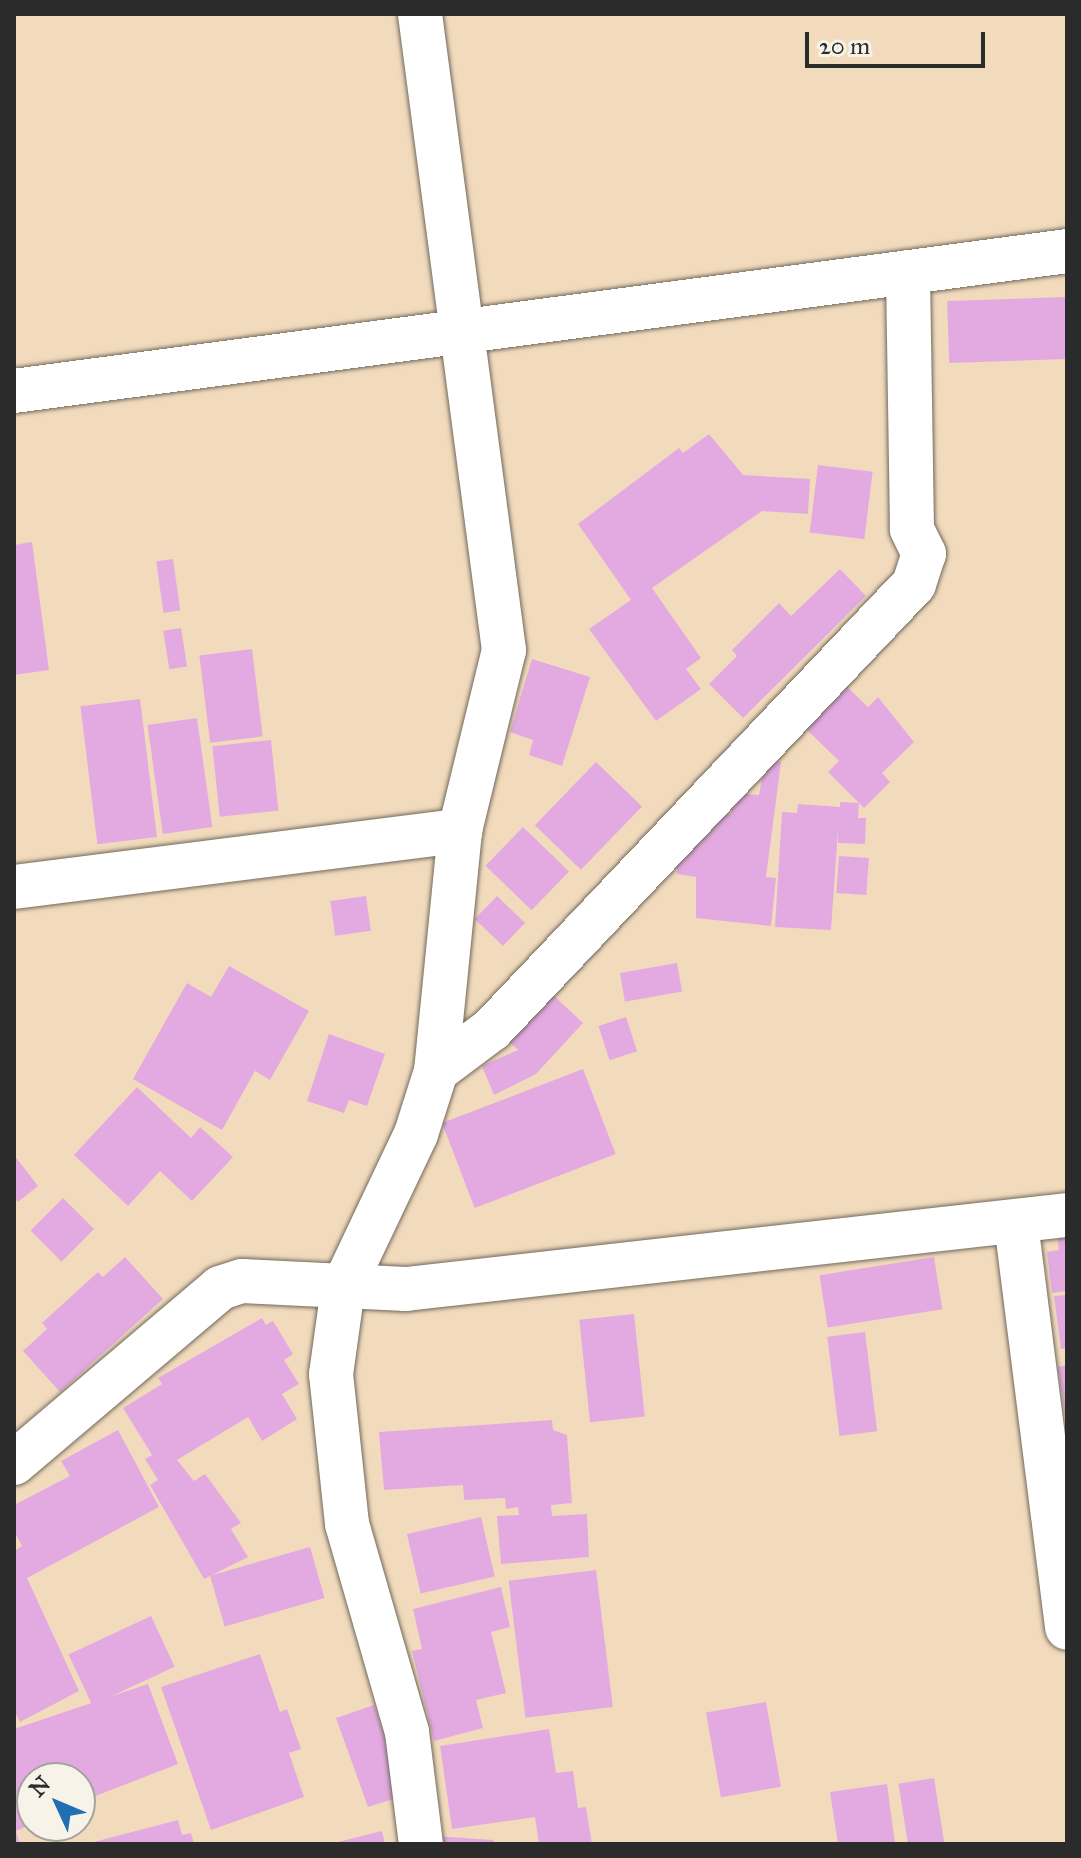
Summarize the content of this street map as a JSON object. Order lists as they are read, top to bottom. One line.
{"scale_bar":"20 m","north":"top left"}
